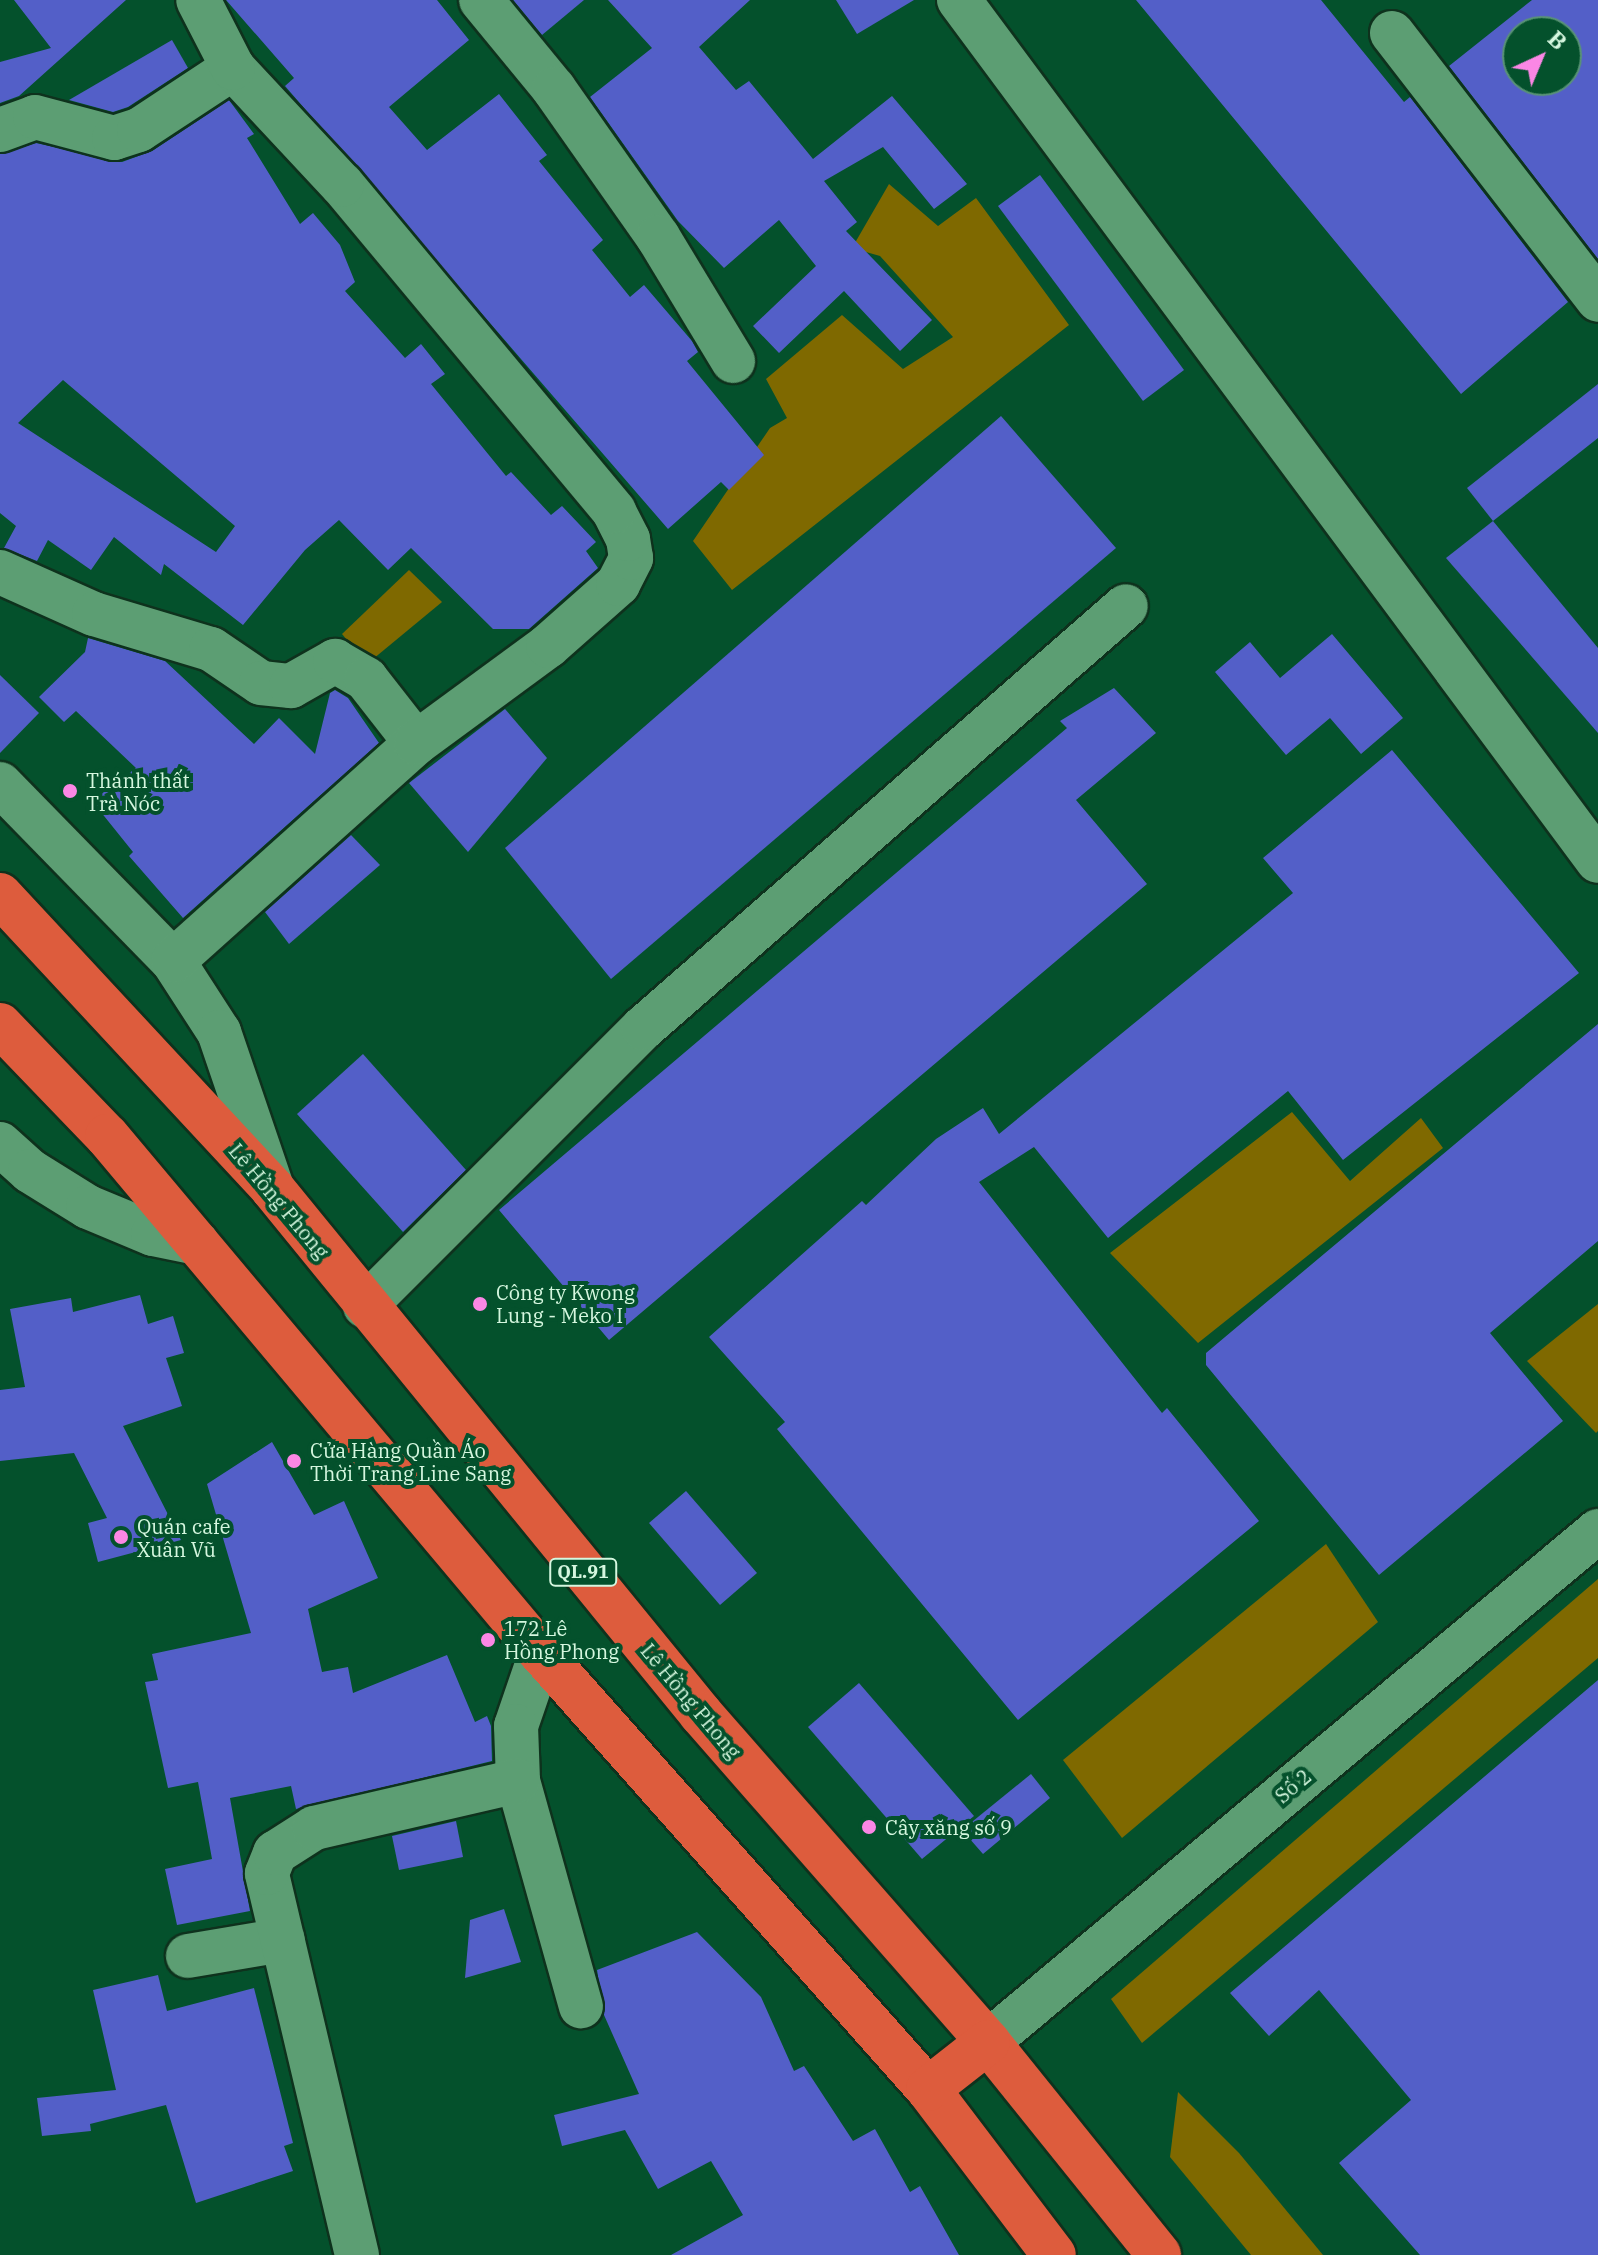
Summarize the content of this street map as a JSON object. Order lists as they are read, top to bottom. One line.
{"streets":{"highway":["Lê Hồng Phong","QL.91"],"street":["Số 2"]},"crossings":[["Lê Hồng Phong","Số 2"]],"places":["Thánh thất Trà Nóc","Công ty Kwong Lung - Meko I","Cửa Hàng Quần Áo Thời Trang Line Sang","Quán cafe Xuân Vũ","172 Lê Hồng Phong","Cây xăng số 9"],"north":"top right"}
